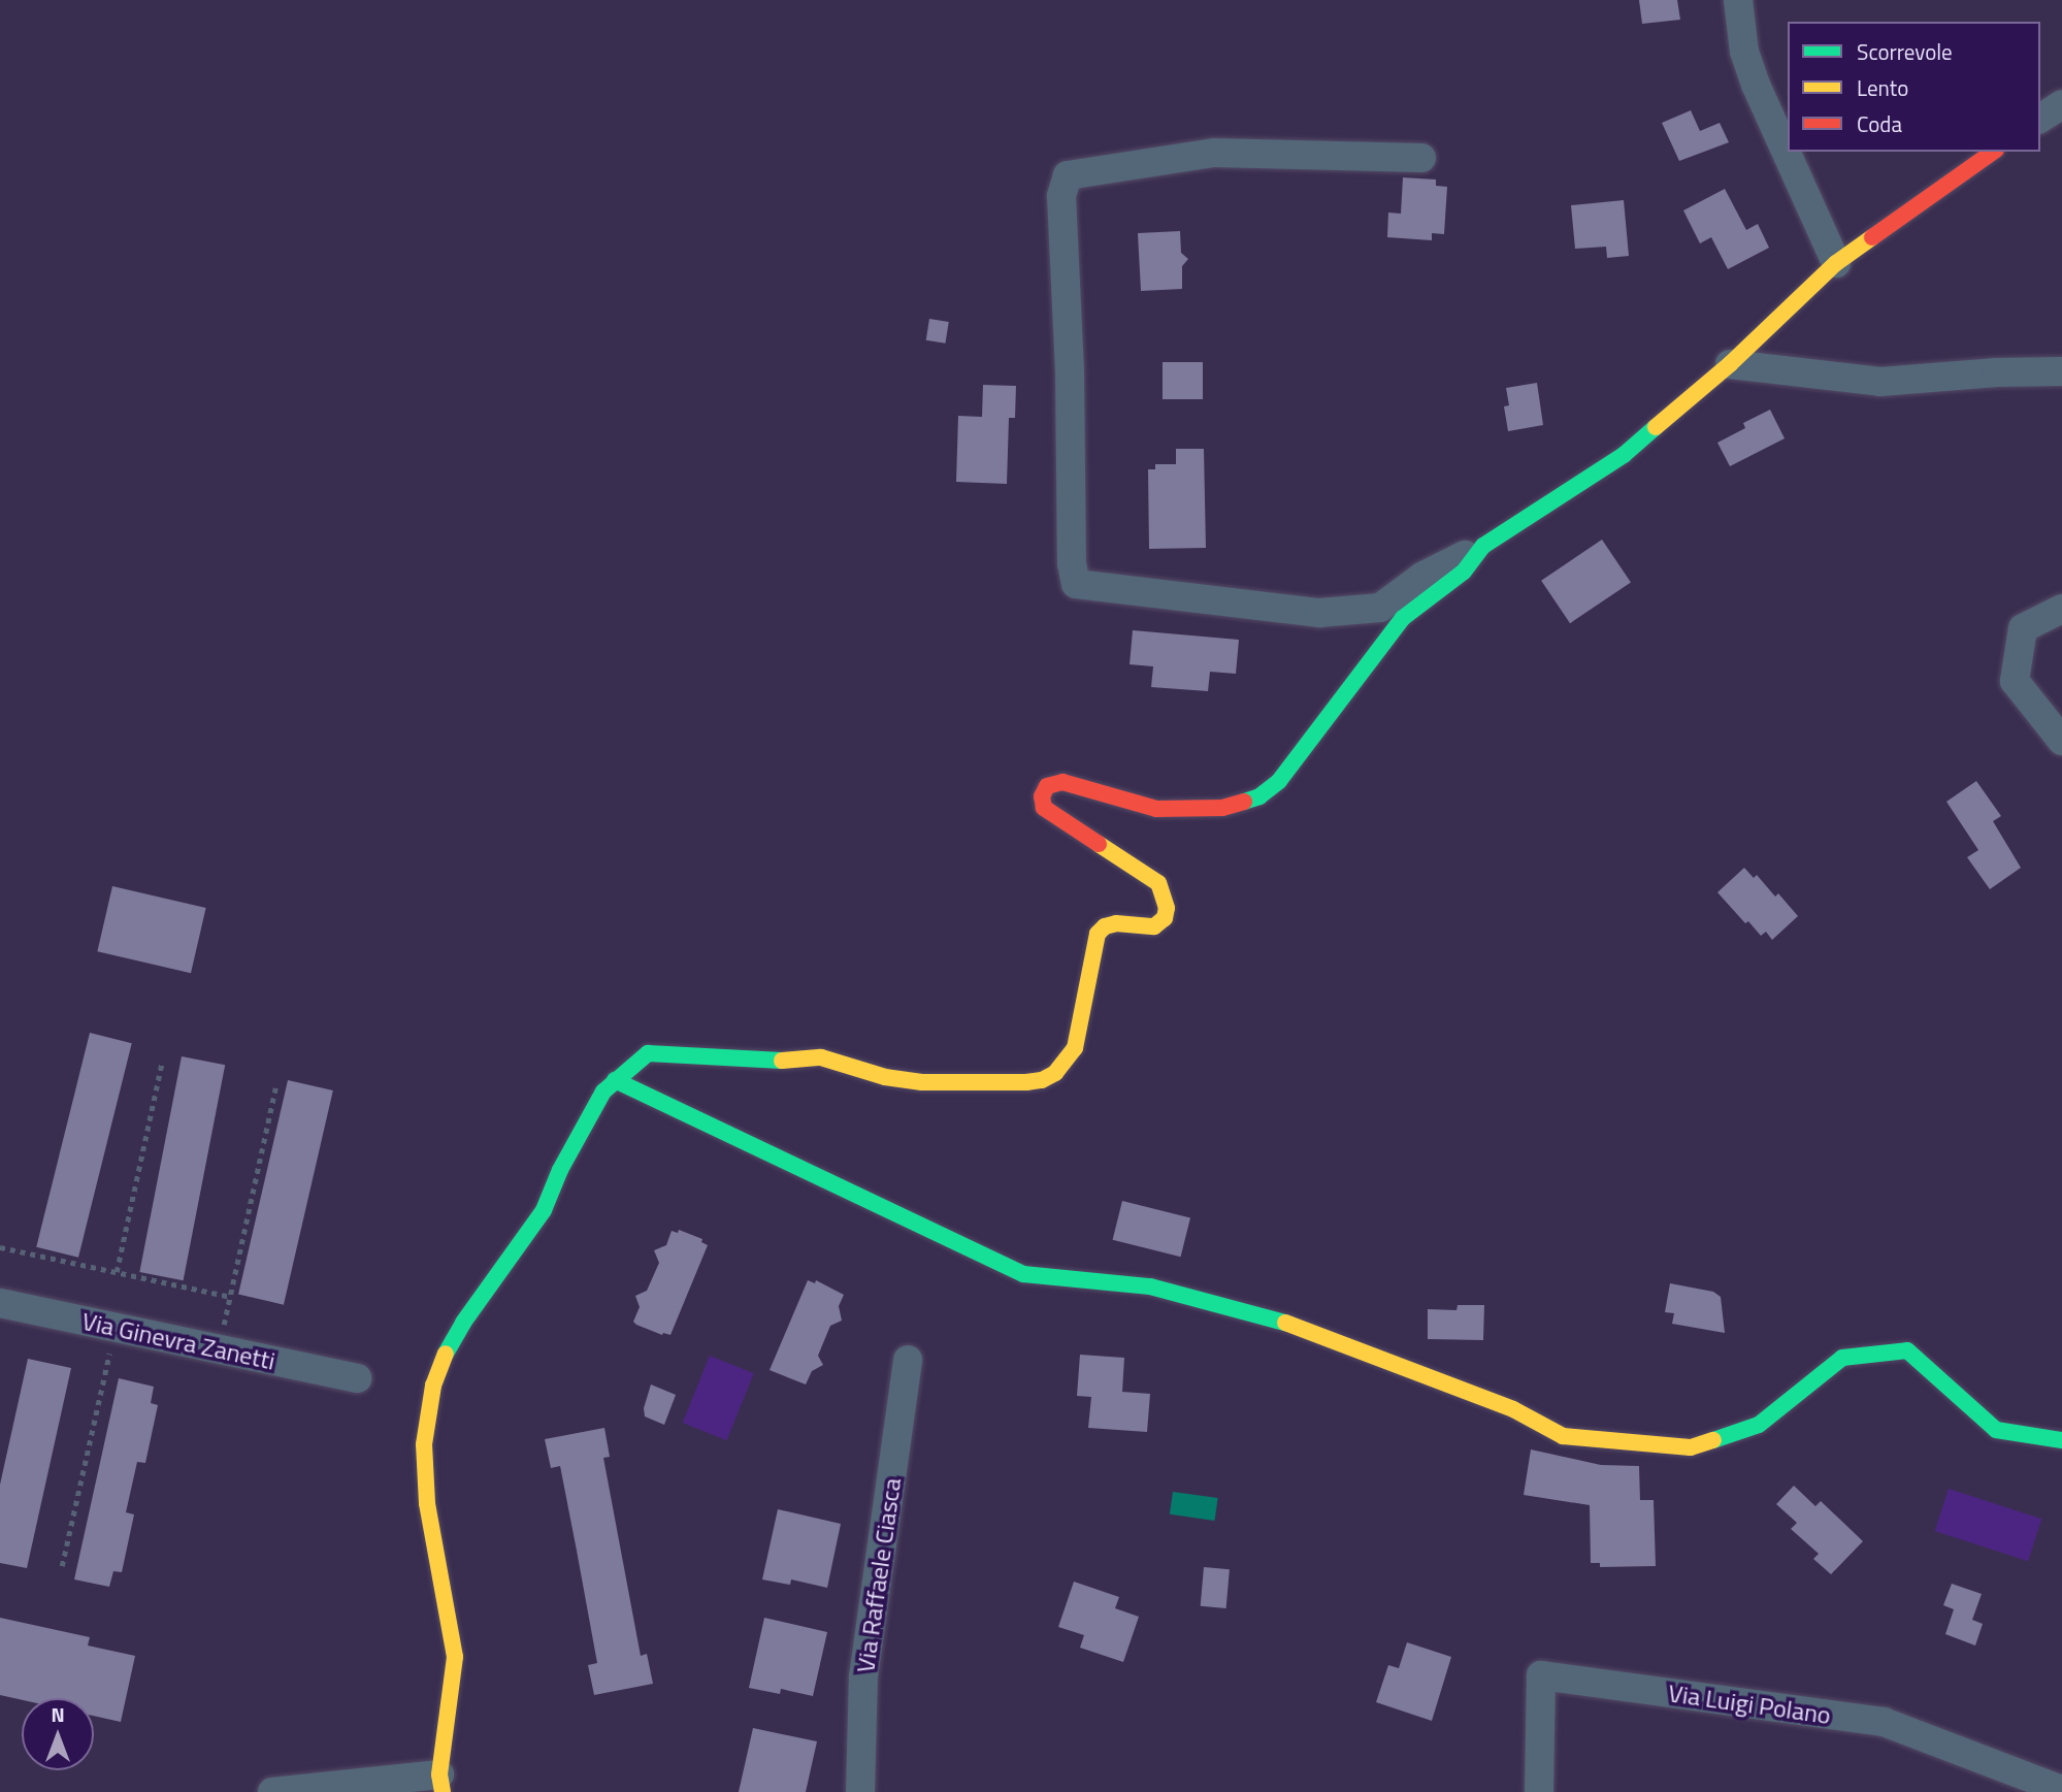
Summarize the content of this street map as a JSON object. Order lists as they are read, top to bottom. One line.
{"streets":{"street":["Via Ginevra Zanetti","Via Raffaele Ciasca","Via Luigi Polano"]},"legend":["Scorrevole","Lento","Coda"],"north":"top"}
